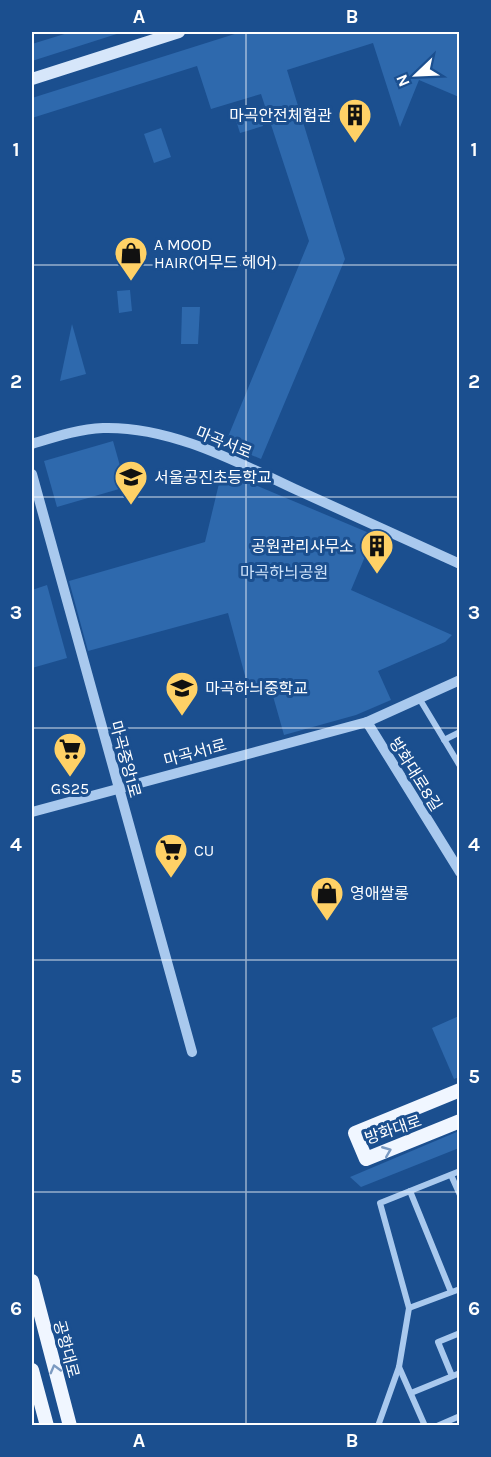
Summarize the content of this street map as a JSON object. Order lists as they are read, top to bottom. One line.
{"streets":{"main road":["방화대로","공항대로"],"street":["마곡서로","마곡서1로","마곡중앙1로","방화대로8길"]},"crossings":[["마곡서1로","마곡중앙1로"],["마곡서1로","방화대로8길"]],"parks":["마곡하늬공원"],"places":{"building":["마곡안전체험관","공원관리사무소"],"shop":["A MOOD HAIR(어무드 헤어)","영애쌀롱"],"school or university":["서울공진초등학교","마곡하늬중학교"],"supermarket":["GS25","CU"]},"north":"bottom left","grid":{"columns":["A","B"],"rows":["1","2","3","4","5","6"]}}
